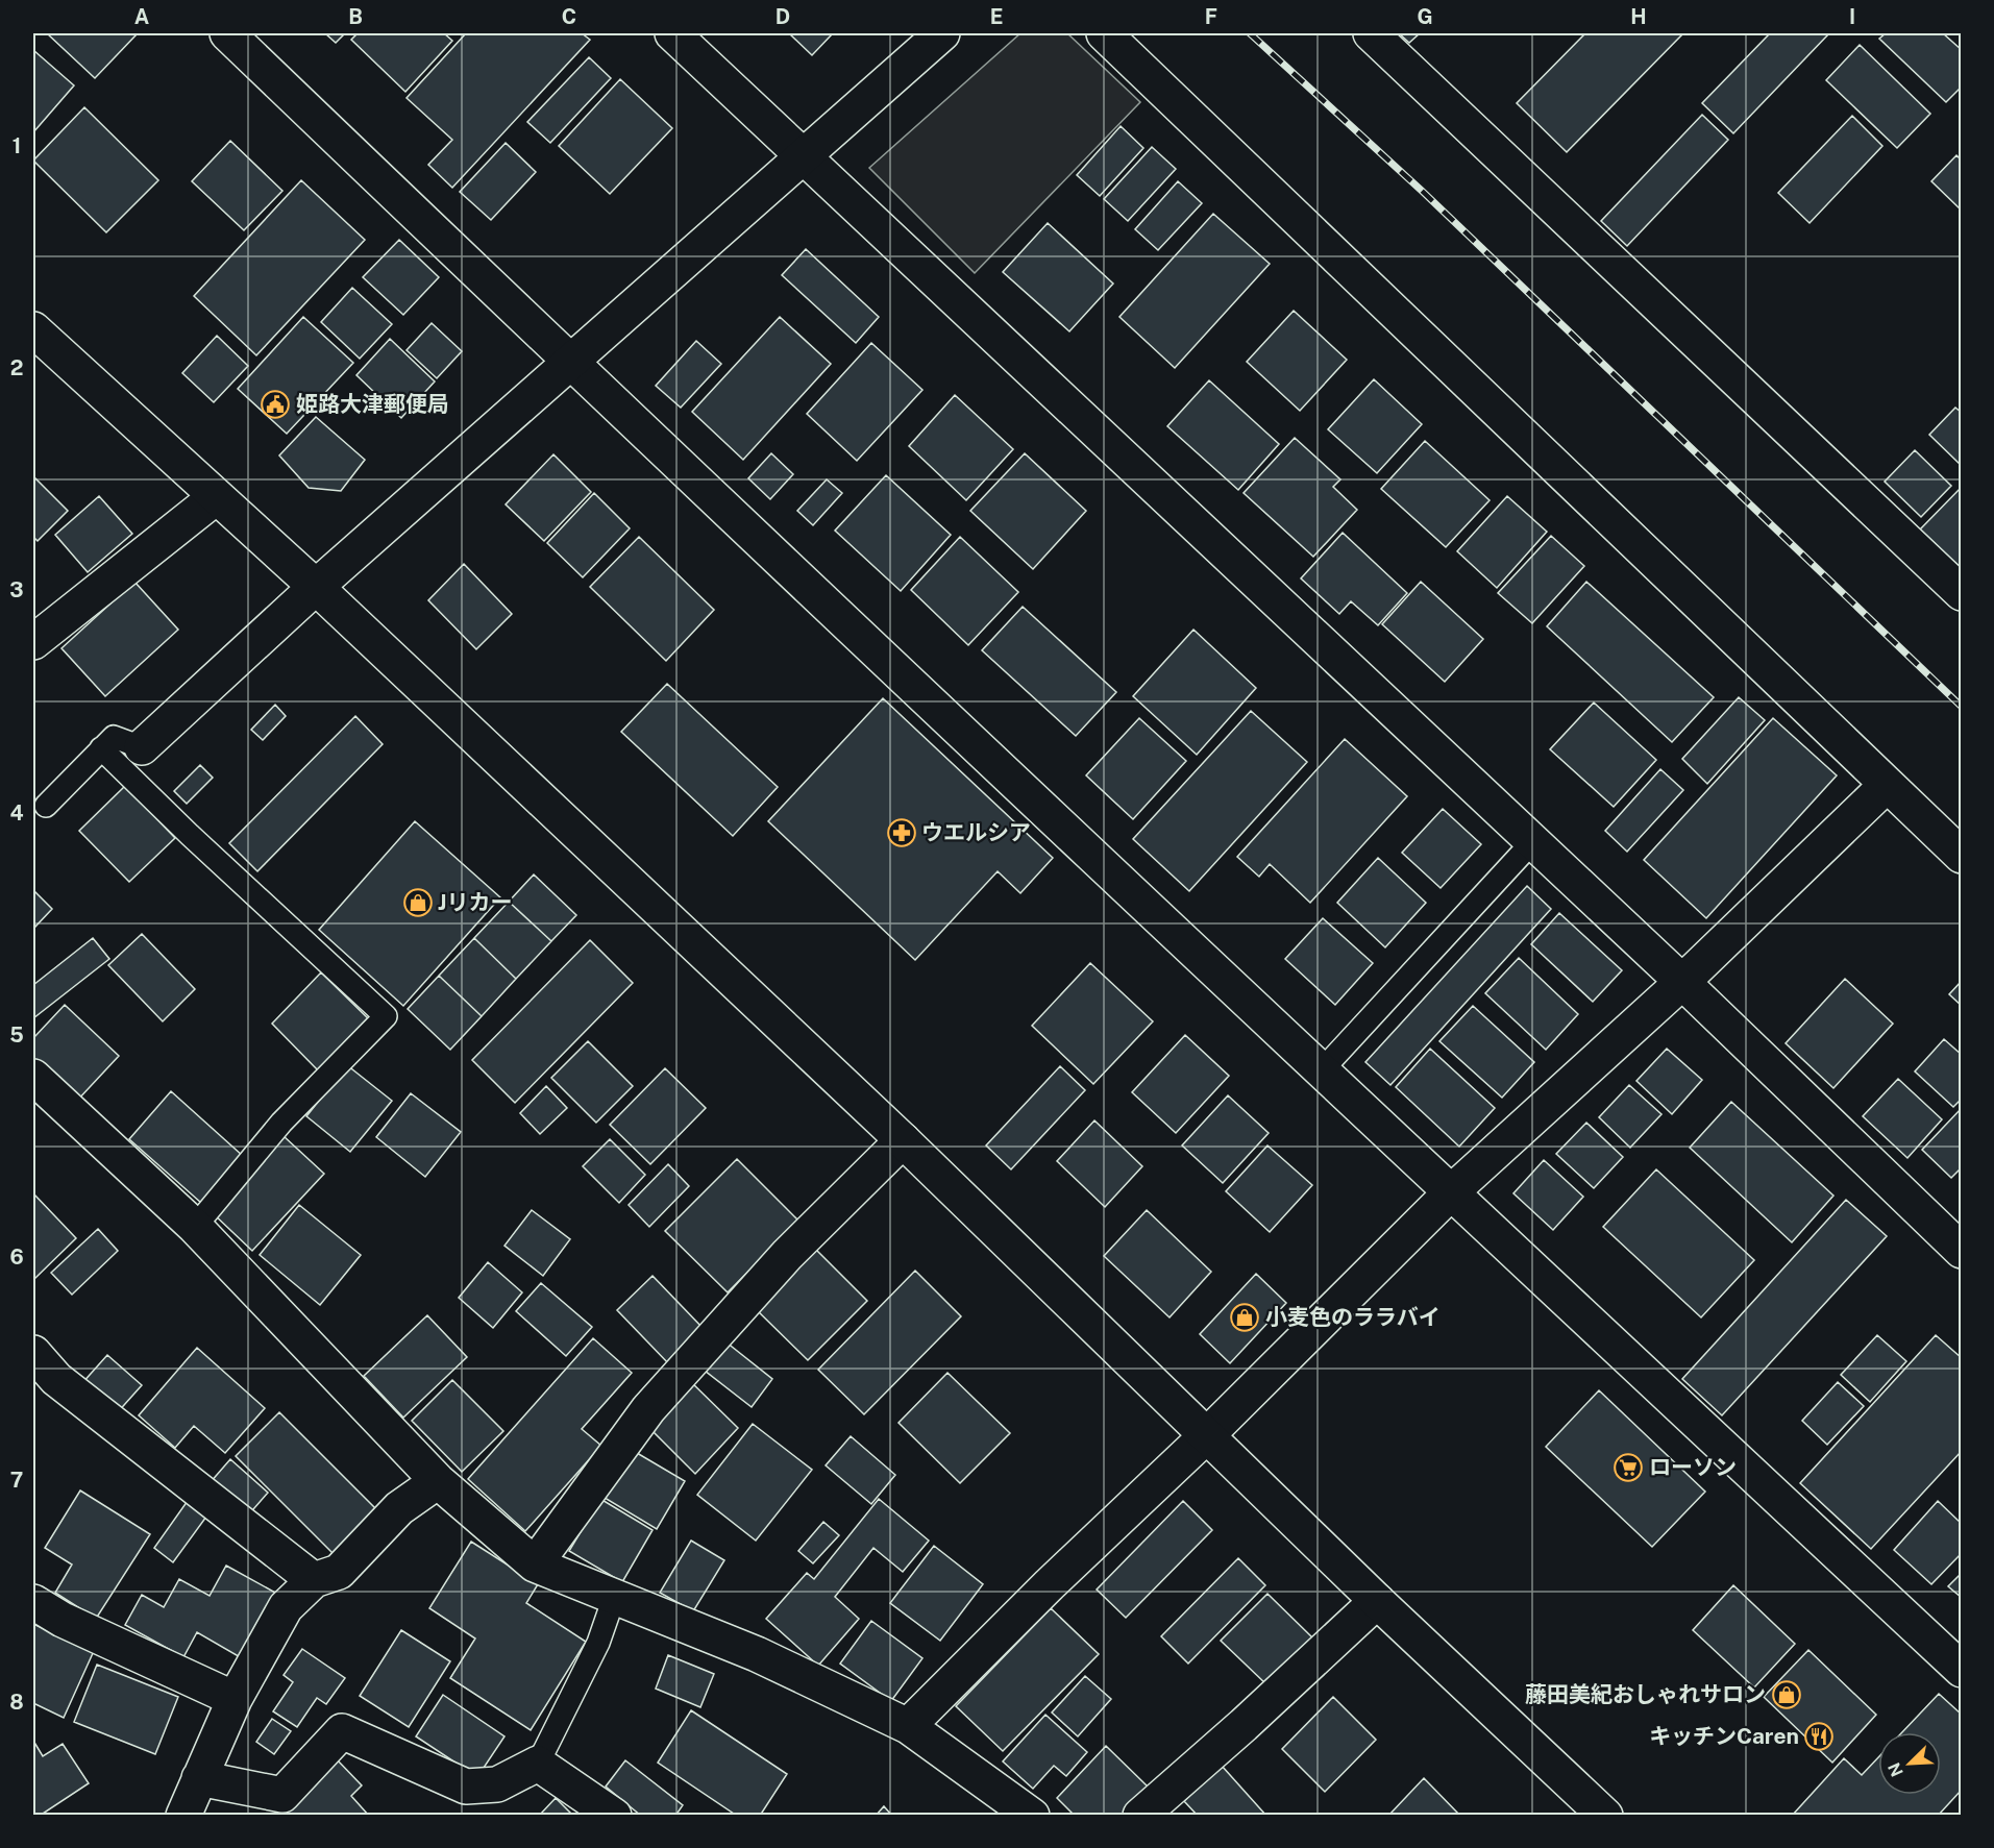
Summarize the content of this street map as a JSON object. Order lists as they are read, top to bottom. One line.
{"places":{"public building":["姫路大津郵便局"],"pharmacy":["ウエルシア"],"shop":["Jリカー","小麦色のララバイ","藤田美紀おしゃれサロン"],"supermarket":["ローソン"],"restaurant":["キッチンCaren"]},"north":"bottom left","grid":{"columns":["A","B","C","D","E","F","G","H","I"],"rows":["1","2","3","4","5","6","7","8"]}}
